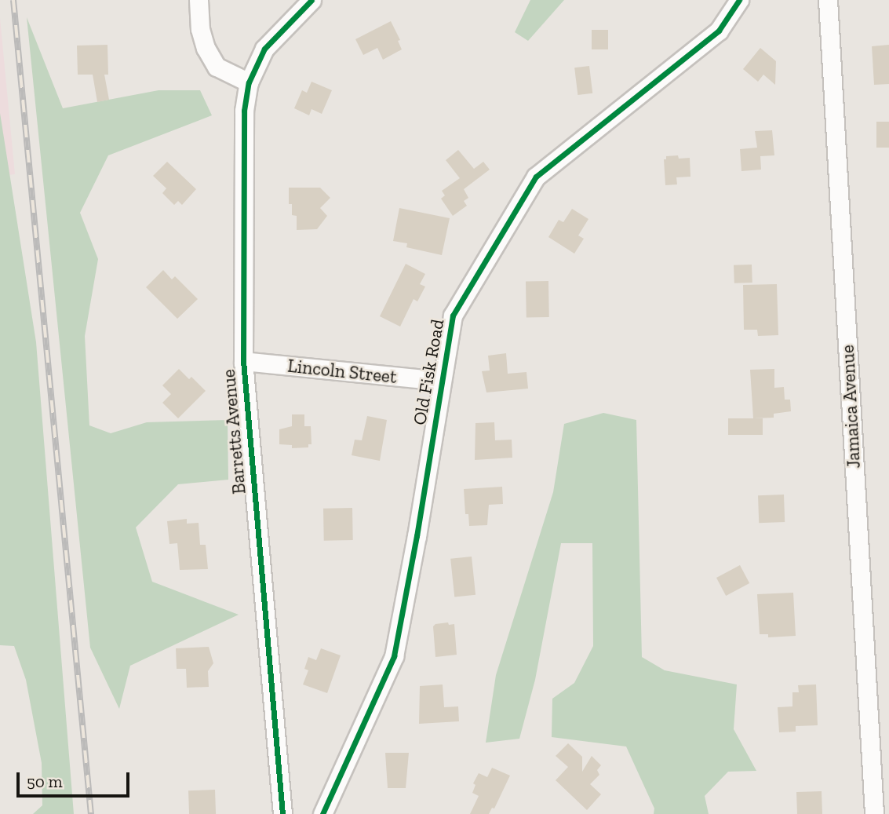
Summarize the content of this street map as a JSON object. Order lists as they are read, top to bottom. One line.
{"streets":{"street":["Lincoln Street","Old Fisk Road","Jamaica Avenue","Barretts Avenue"]},"crossings":[["Lincoln Street","Old Fisk Road"],["Lincoln Street","Barretts Avenue"]],"scale_bar":"50 m"}
